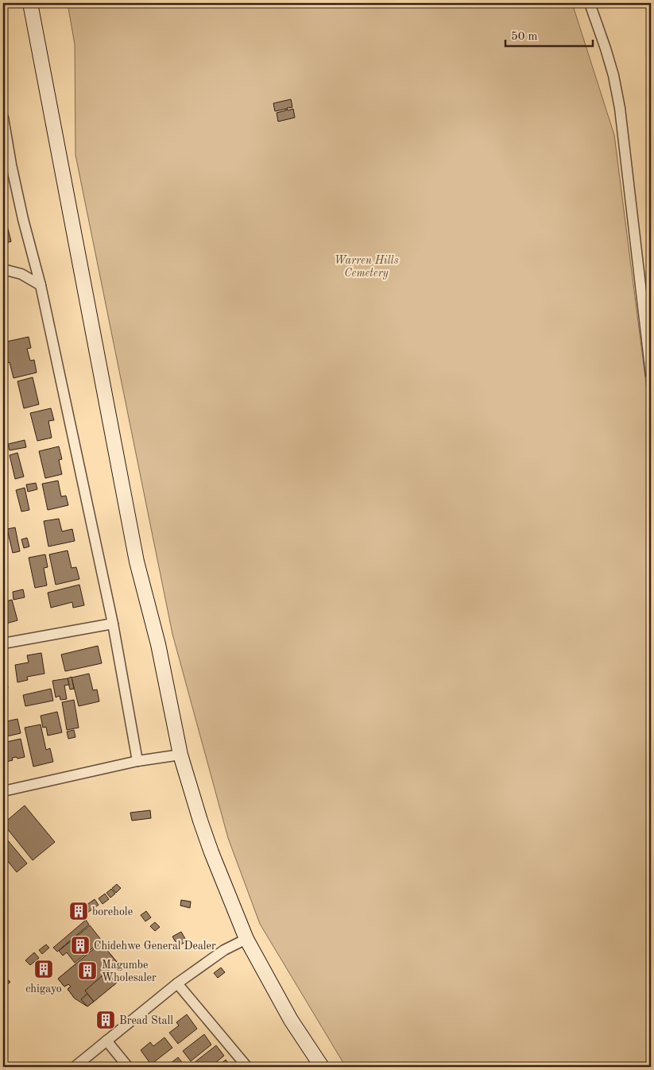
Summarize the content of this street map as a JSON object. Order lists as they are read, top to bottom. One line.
{"parks":["Warren Hills Cemetery"],"places":{"building":["borehole","Chidehwe General Dealer","chigayo","Magumbe Wholesaler","Bread Stall"]},"scale_bar":"50 m"}
